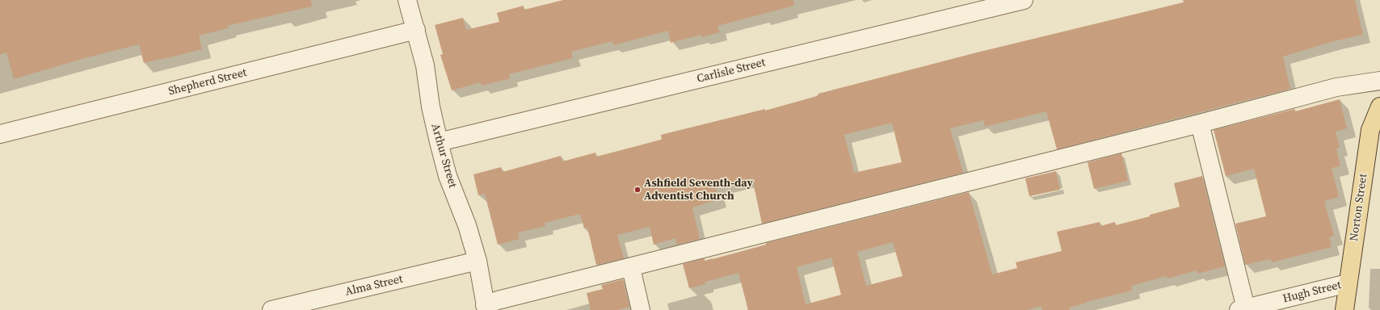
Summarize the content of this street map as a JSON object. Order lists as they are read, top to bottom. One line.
{"streets":{"main road":["Norton Street"],"street":["Carlisle Street","Shepherd Street","Arthur Street","Alma Street","Hugh Street"]},"crossings":[["Carlisle Street","Arthur Street"],["Shepherd Street","Arthur Street"],["Arthur Street","Alma Street"],["Norton Street","Hugh Street"]],"places":["Ashfield Seventh-day Adventist Church"]}
